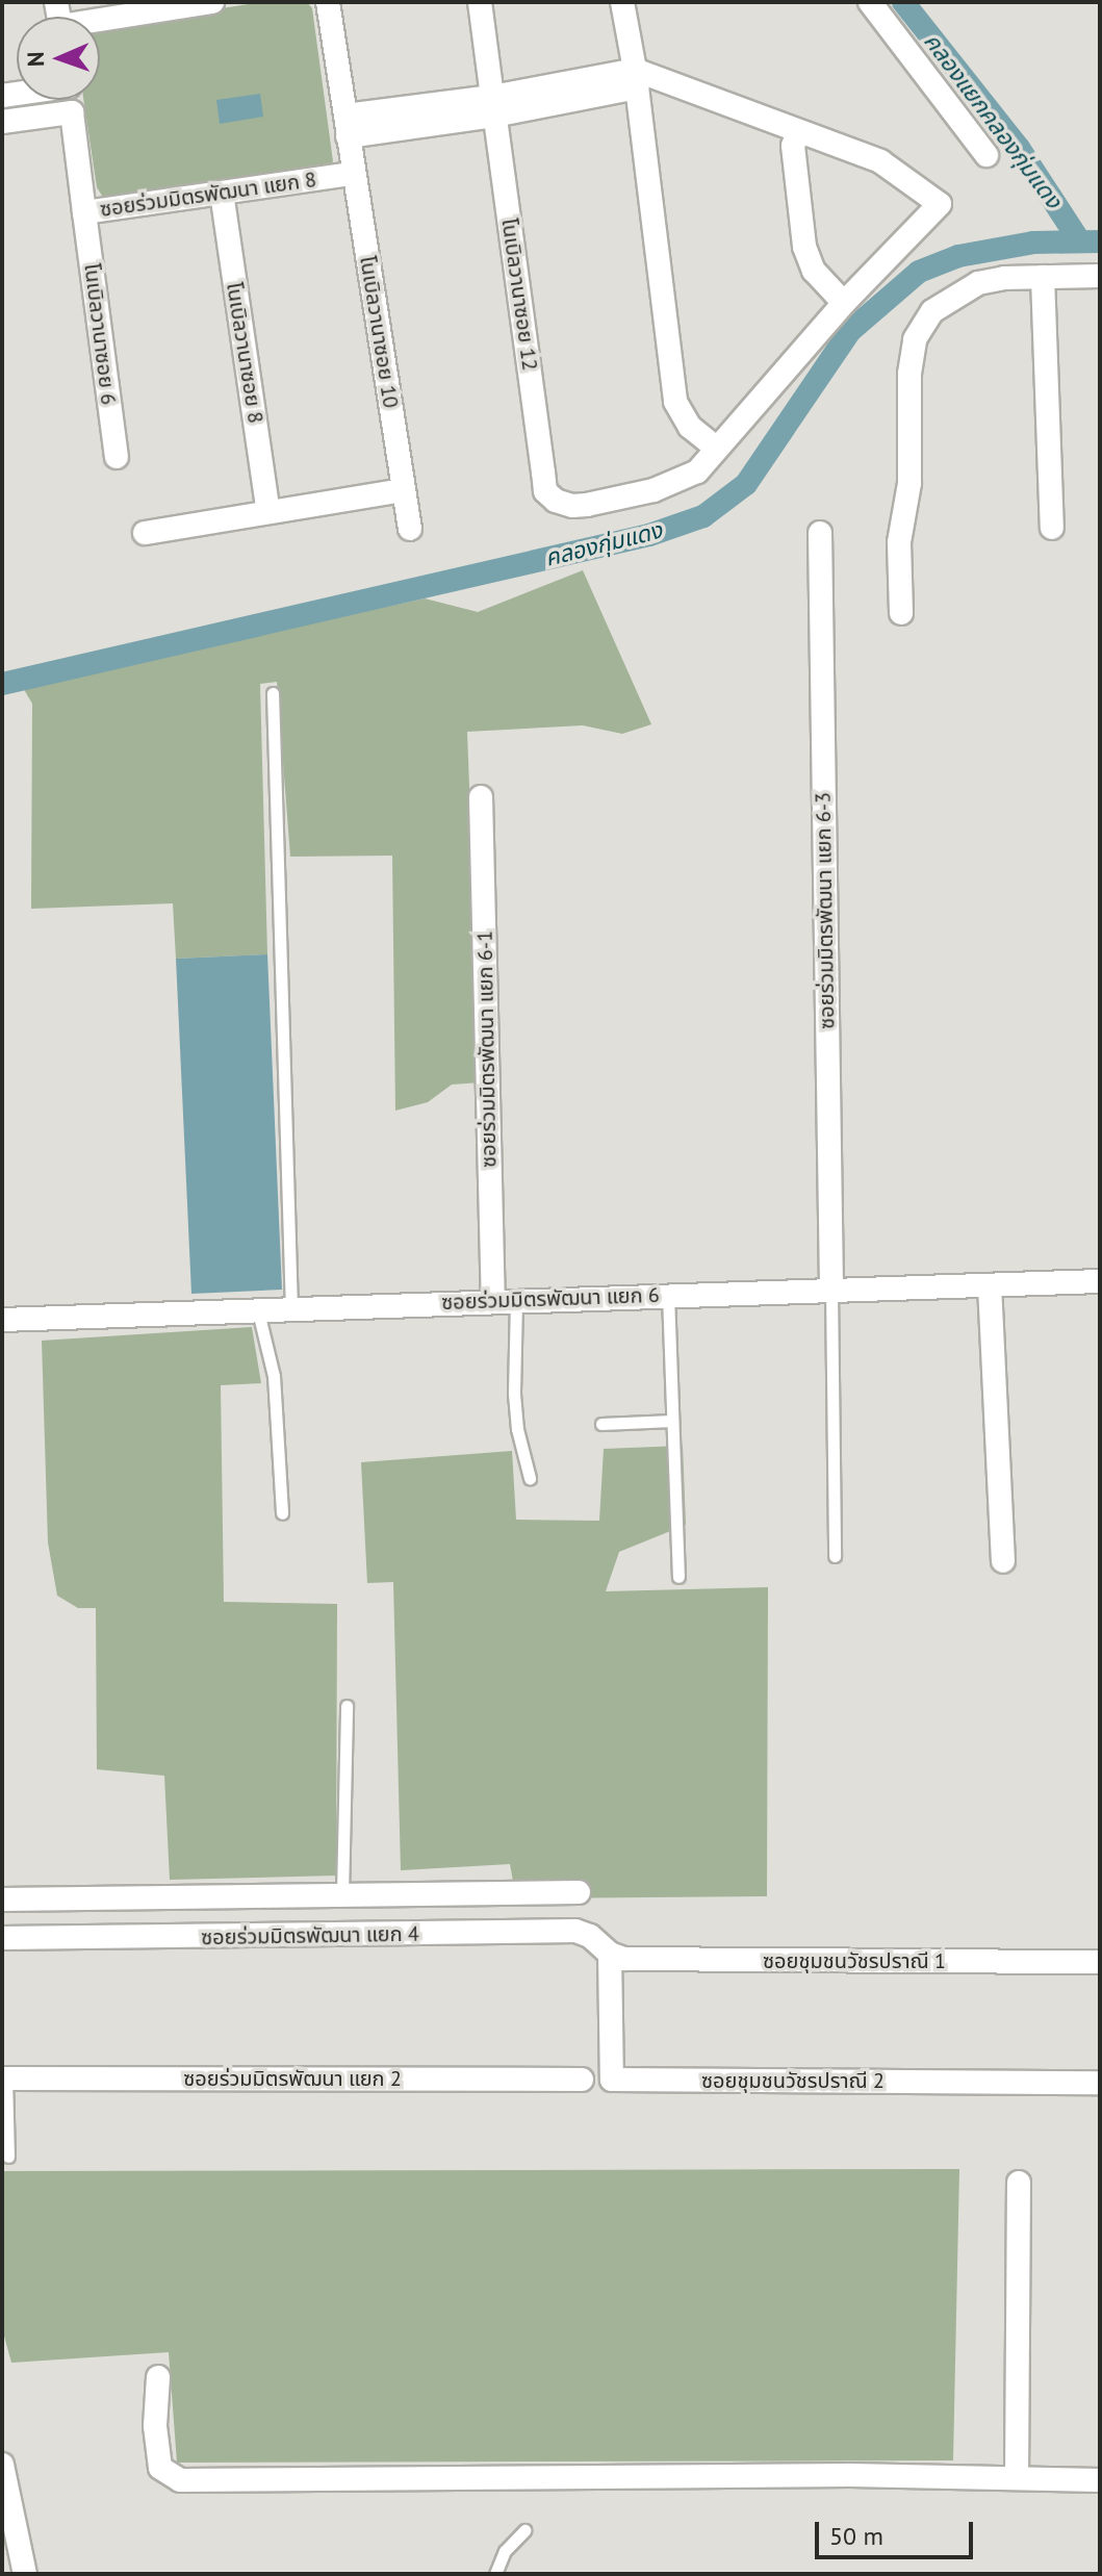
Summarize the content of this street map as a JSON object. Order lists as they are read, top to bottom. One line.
{"streets":{"street":["ซอยร่วมมิตรพัฒนา แยก 8","โนเบิลวานาซอย 12","โนเบิลวานาซอย 10","โนเบิลวานาซอย 6","โนเบิลวานาซอย 8","ซอยร่วมมิตรพัฒนา แยก 6-3","ซอยร่วมมิตรพัฒนา แยก 6-1","ซอยร่วมมิตรพัฒนา แยก 6","ซอยร่วมมิตรพัฒนา แยก 4","ซอยชุมชนวัชรปราณี 1","ซอยร่วมมิตรพัฒนา แยก 2","ซอยชุมชนวัชรปราณี 2"]},"crossings":[["ซอยร่วมมิตรพัฒนา แยก 8","โนเบิลวานาซอย 10"],["ซอยร่วมมิตรพัฒนา แยก 8","โนเบิลวานาซอย 6"],["ซอยร่วมมิตรพัฒนา แยก 8","โนเบิลวานาซอย 8"],["ซอยร่วมมิตรพัฒนา แยก 6-3","ซอยร่วมมิตรพัฒนา แยก 6"],["ซอยร่วมมิตรพัฒนา แยก 6-1","ซอยร่วมมิตรพัฒนา แยก 6"],["ซอยร่วมมิตรพัฒนา แยก 4","ซอยชุมชนวัชรปราณี 1"],["ซอยร่วมมิตรพัฒนา แยก 4","ซอยชุมชนวัชรปราณี 2"],["ซอยชุมชนวัชรปราณี 1","ซอยชุมชนวัชรปราณี 2"]],"water":["คลองแยกคลองกุ่มแดง","คลองกุ่มแดง"],"scale_bar":"50 m","north":"left"}
